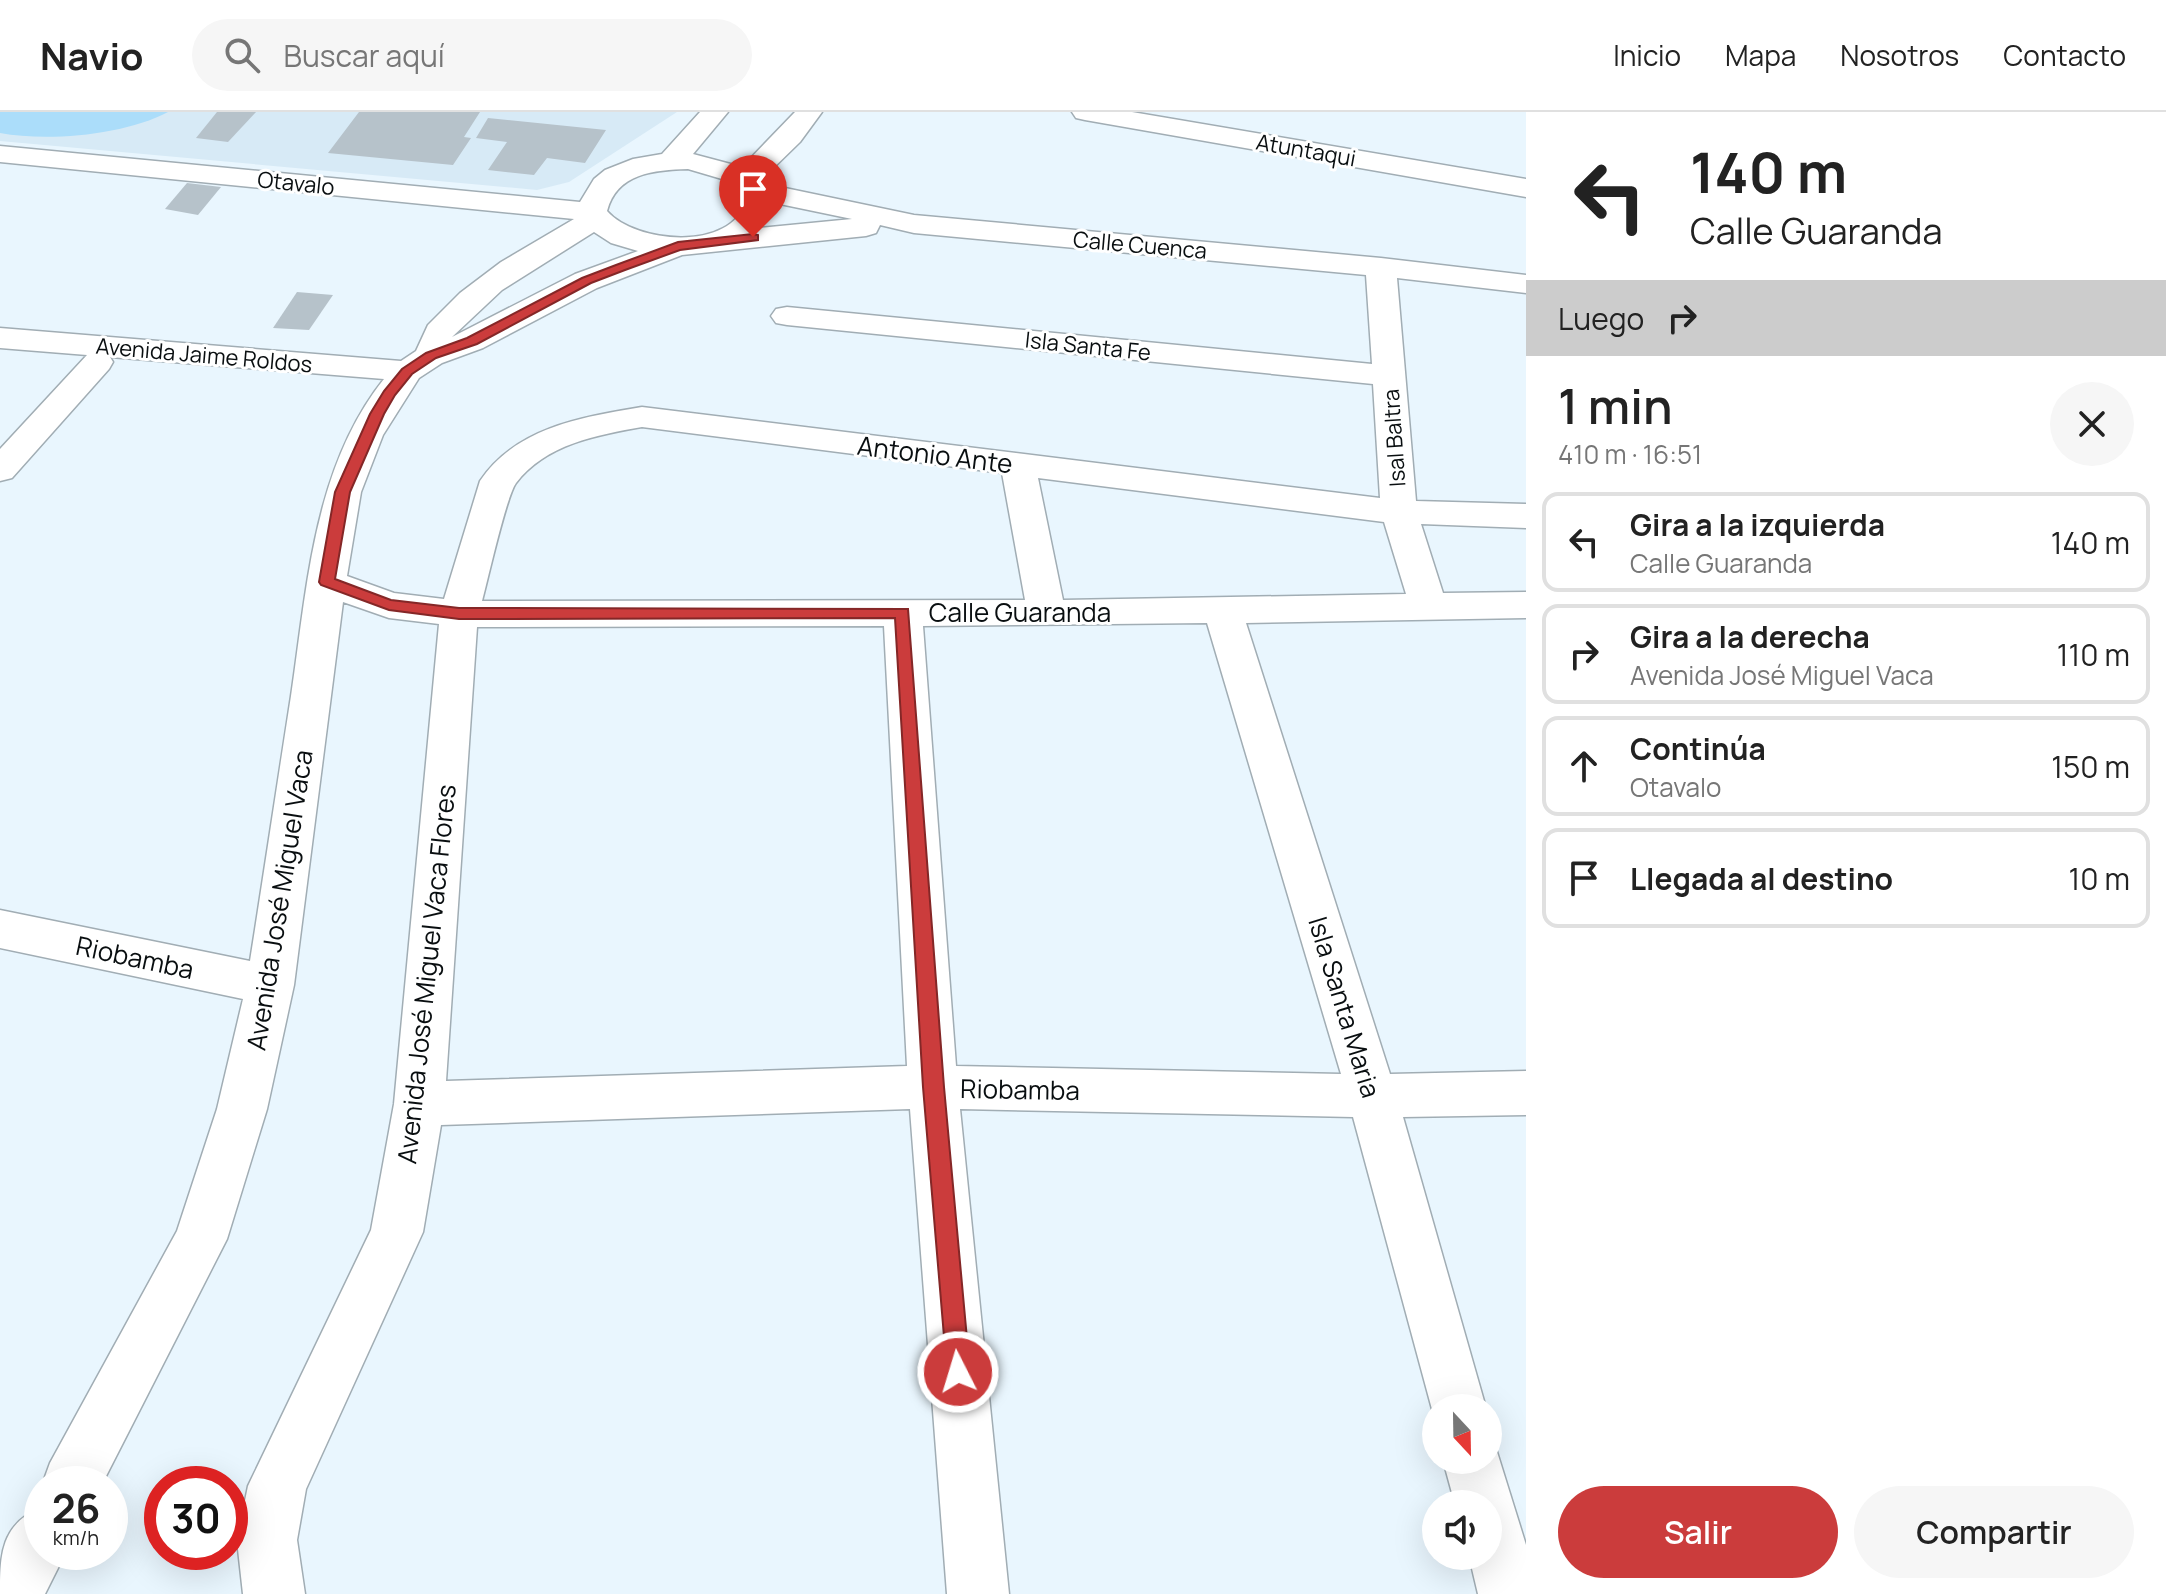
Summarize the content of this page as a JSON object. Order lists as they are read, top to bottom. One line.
{"streets":{"street":["Atuntaqui","Otavalo","Calle Cuenca","Isla Santa Fe","Avenida Jaime Roldos","Isal Baltra","Antonio Ante","Calle Guaranda","Avenida José Miguel Vaca","Riobamba","Avenida José Miguel Vaca Flores","Isla Santa Maria"]},"crossings":[["Otavalo","Avenida José Miguel Vaca"],["Calle Cuenca","Isal Baltra"],["Isla Santa Fe","Isal Baltra"],["Avenida Jaime Roldos","Avenida José Miguel Vaca"],["Isal Baltra","Antonio Ante"],["Isal Baltra","Calle Guaranda"],["Antonio Ante","Calle Guaranda"],["Antonio Ante","Avenida José Miguel Vaca Flores"],["Calle Guaranda","Avenida José Miguel Vaca"],["Calle Guaranda","Avenida José Miguel Vaca Flores"],["Calle Guaranda","Isla Santa Maria"],["Avenida José Miguel Vaca","Riobamba"],["Riobamba","Avenida José Miguel Vaca Flores"],["Riobamba","Isla Santa Maria"]],"north":"bottom","page":{"header":"Navio","search":"Buscar aquí","nav":["Inicio","Mapa","Nosotros","Contacto"],"turn":["140 m","Calle Guaranda"],"then":"Luego","heading":["1 min","410 m · 16:51"],"list":[{"name":"Gira a la izquierda","note":"Calle Guaranda","value":"140 m"},{"name":"Gira a la derecha","note":"Avenida José Miguel Vaca","value":"110 m"},{"name":"Continúa","note":"Otavalo","value":"150 m"},{"name":"Llegada al destino","value":"10 m"}],"speed":"26 km/h","limit":"30","buttons":["Salir","Compartir"]}}
